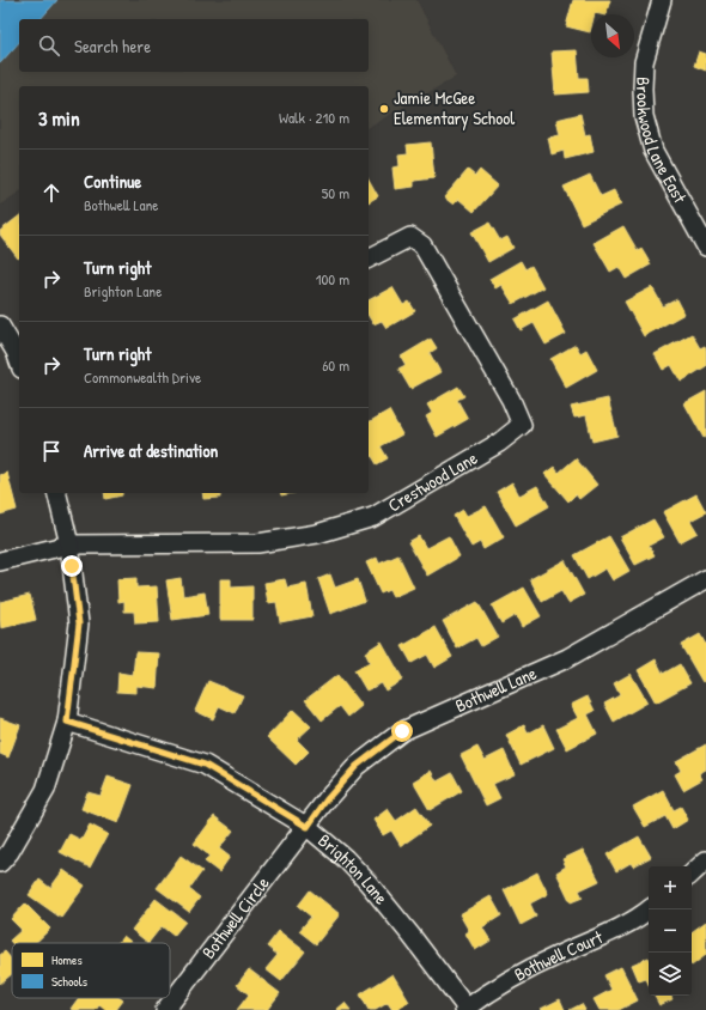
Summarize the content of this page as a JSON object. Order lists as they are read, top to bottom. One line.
{"streets":{"street":["Brookwood Lane East","Crestwood Lane","Bothwell Lane","Brighton Lane","Bothwell Circle","Bothwell Court"]},"crossings":[["Bothwell Lane","Brighton Lane"],["Bothwell Lane","Bothwell Circle"],["Brighton Lane","Bothwell Circle"],["Brighton Lane","Bothwell Court"]],"places":["Jamie McGee Elementary School"],"legend":["Homes","Schools"],"north":"bottom right","page":{"search":"Search here","heading":["3 min","Walk · 210 m"],"list":[["Continue","Bothwell Lane","50 m"],["Turn right","Brighton Lane","100 m"],["Turn right","Commonwealth Drive","60 m"],"Arrive at destination"],"map_buttons":["+","−"]}}
